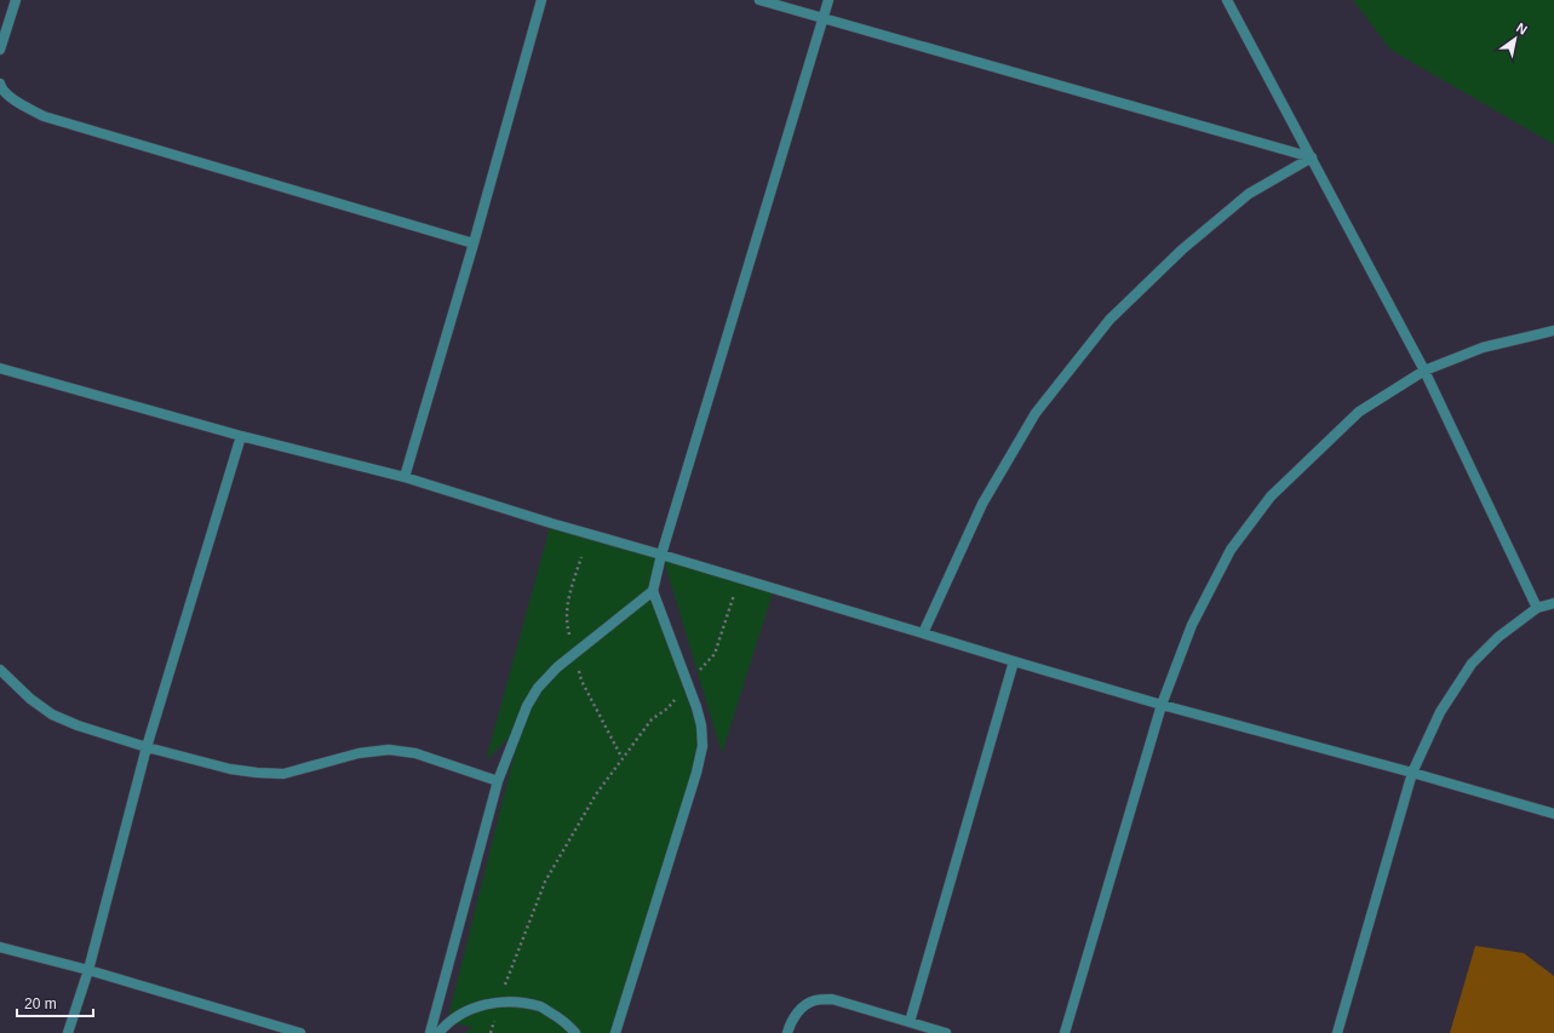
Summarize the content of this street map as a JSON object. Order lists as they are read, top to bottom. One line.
{"scale_bar":"20 m","north":"top right"}
